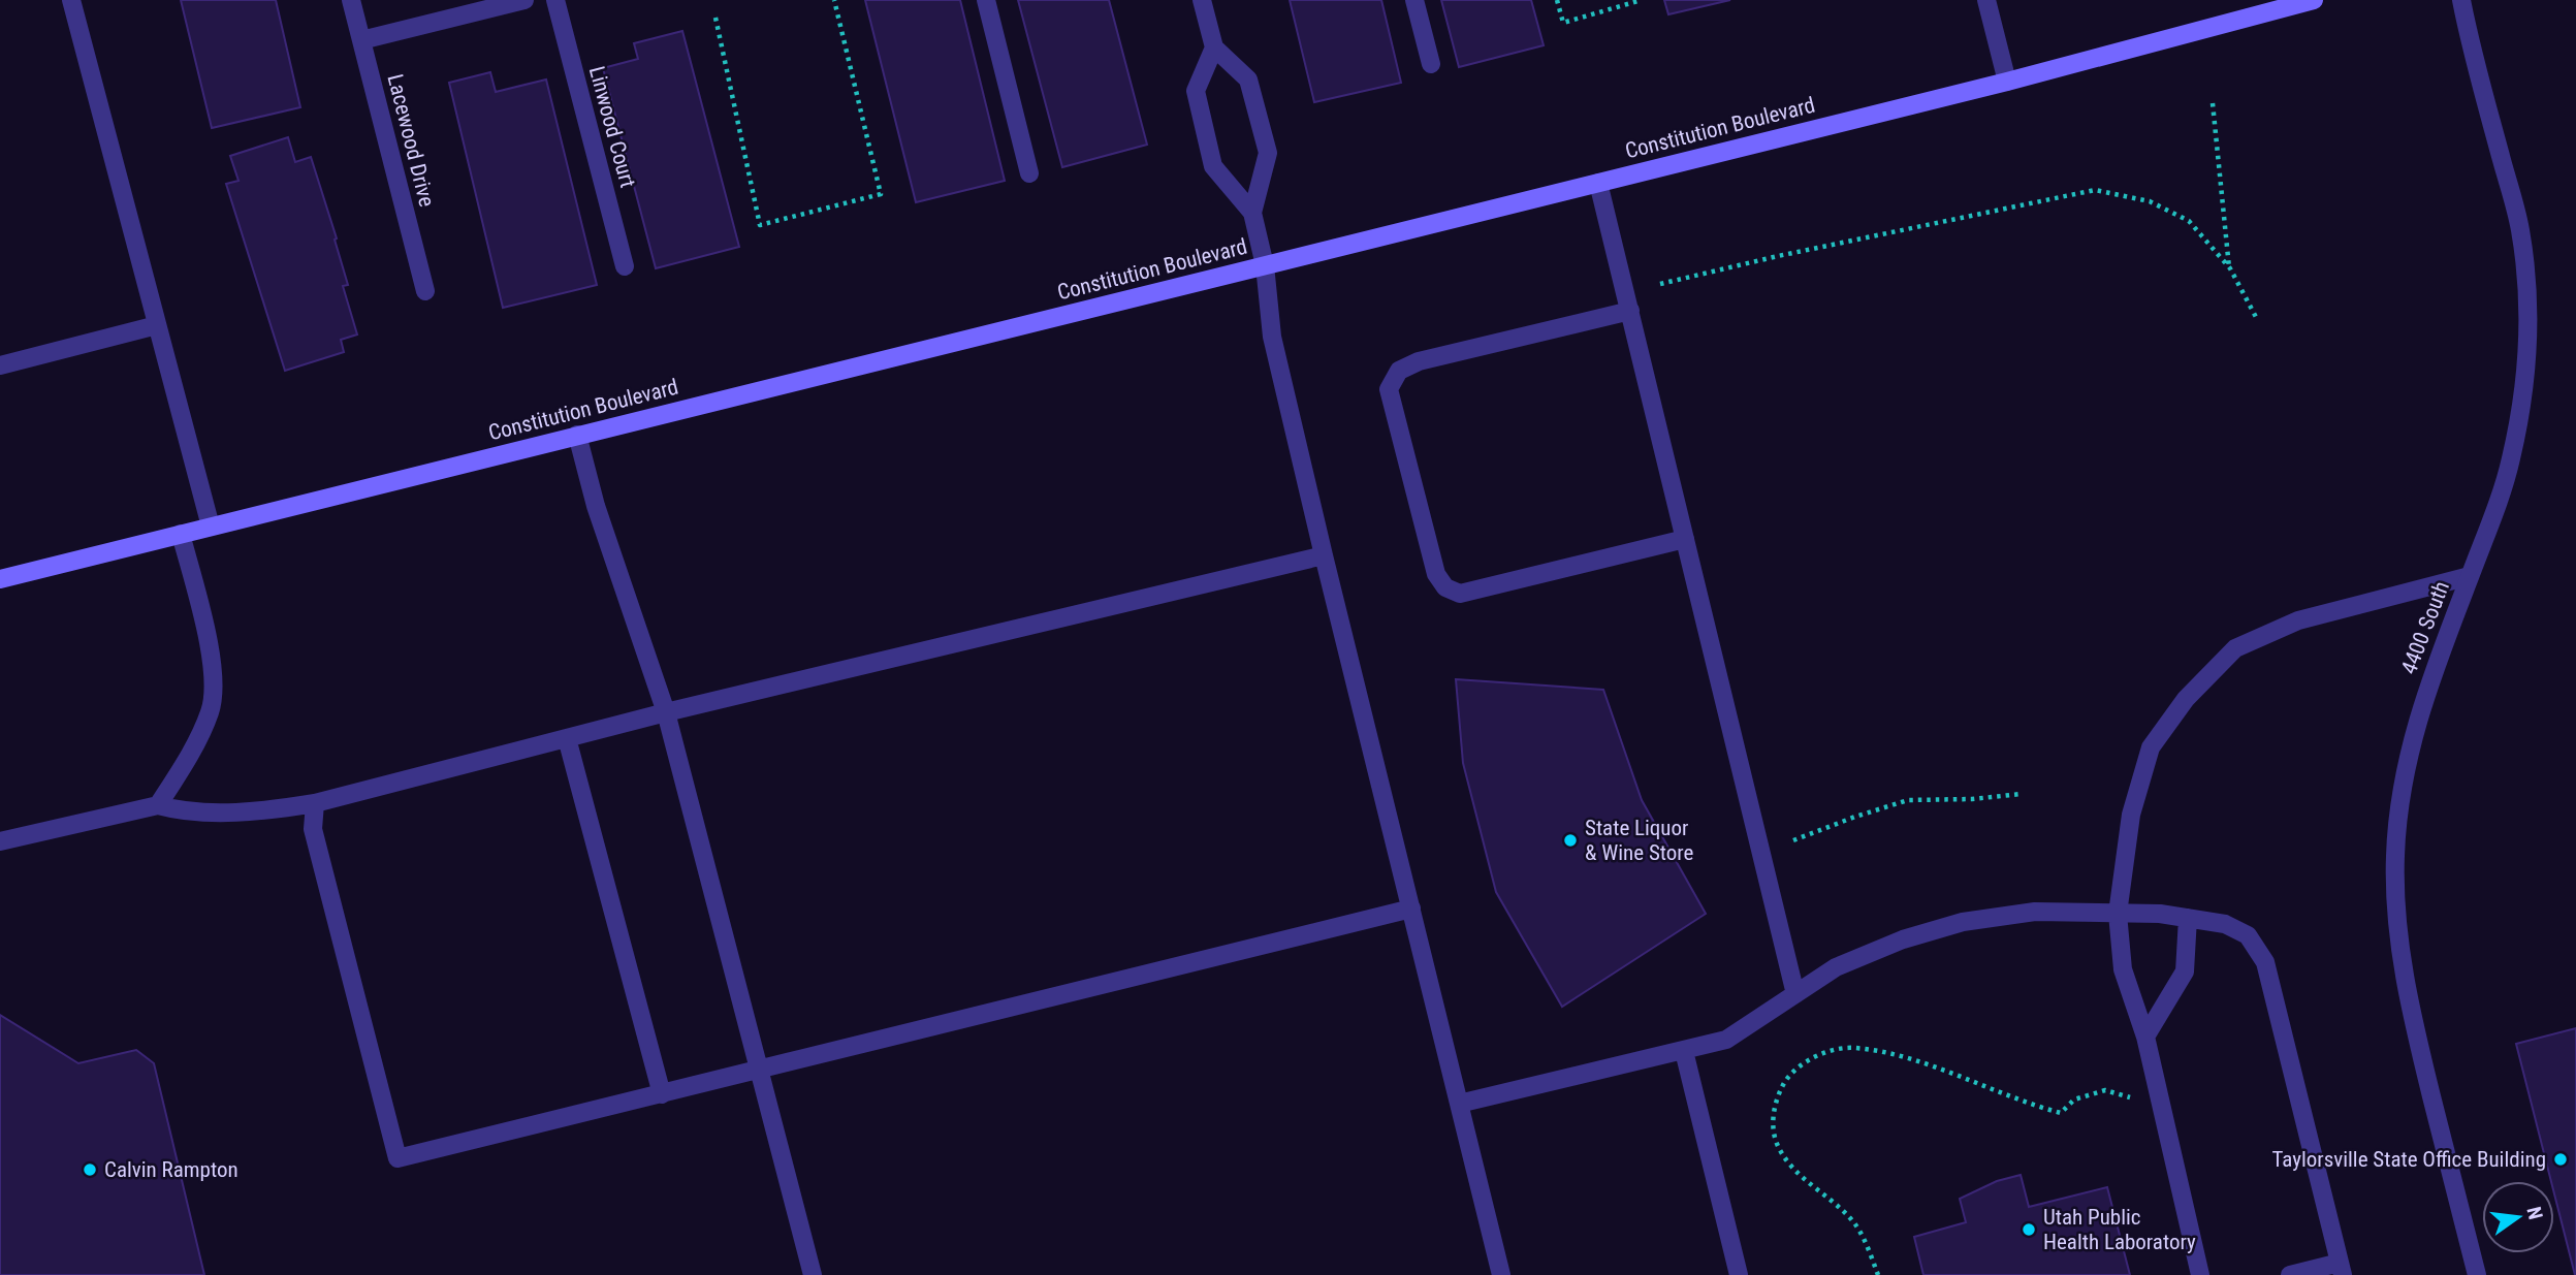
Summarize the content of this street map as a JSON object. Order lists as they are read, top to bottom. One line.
{"streets":{"main road":["Constitution Boulevard"],"street":["Linwood Court","Lacewood Drive","4400 South"]},"places":["State Liquor & Wine Store","Taylorsville State Office Building","Calvin Rampton","Utah Public Health Laboratory"],"north":"right"}
